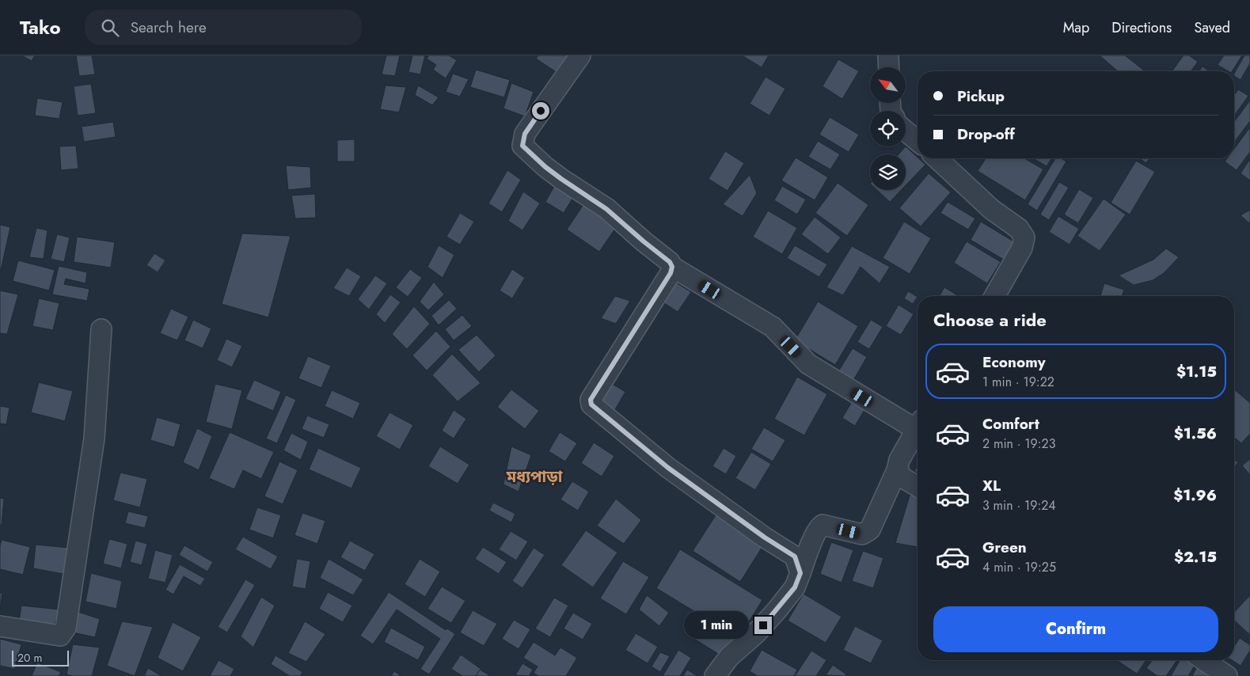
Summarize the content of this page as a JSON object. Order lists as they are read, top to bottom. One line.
{"districts":["মধ্যপাড়া"],"scale_bar":"20 m","north":"top left","page":{"header":"Tako","search":"Search here","nav":["Map","Directions","Saved"],"banner":["Pickup","Drop-off"],"heading":"Choose a ride","list":[{"name":"Economy","note":"1 min · 19:22","value":"$1.15"},{"name":"Comfort","note":"2 min · 19:23","value":"$1.56"},{"name":"XL","note":"3 min · 19:24","value":"$1.96"},{"name":"Green","note":"4 min · 19:25","value":"$2.15"}],"buttons":"Confirm","bubble":"1 min","scale":"20 m"}}
